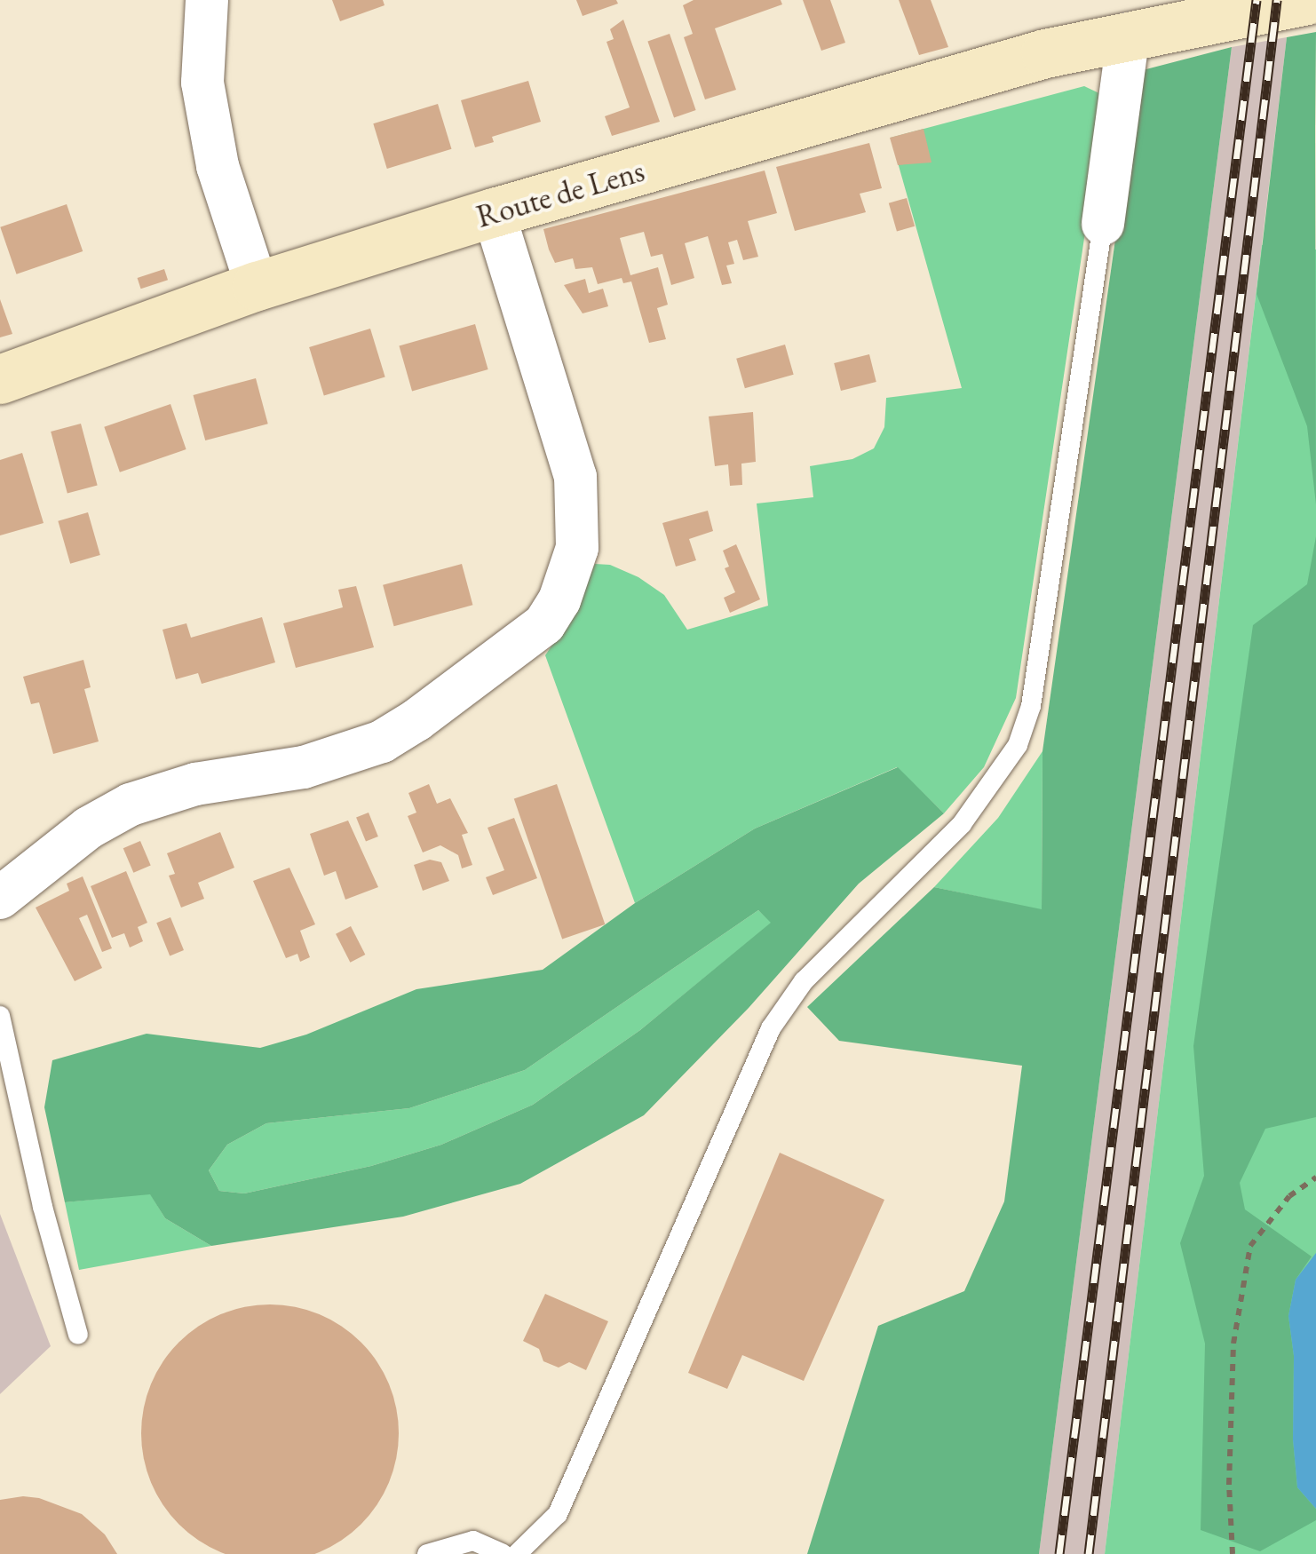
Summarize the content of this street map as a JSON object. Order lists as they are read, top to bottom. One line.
{"streets":{"street":["Route de Lens"]}}
